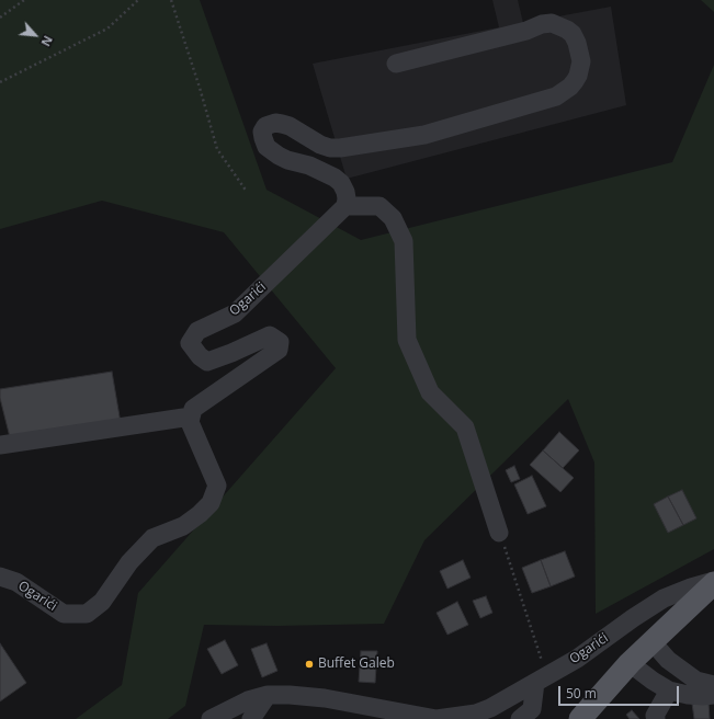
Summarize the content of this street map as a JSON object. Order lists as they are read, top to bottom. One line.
{"streets":{"main road":["Ogarići"]},"places":["Buffet Galeb"],"scale_bar":"50 m","north":"bottom right"}
